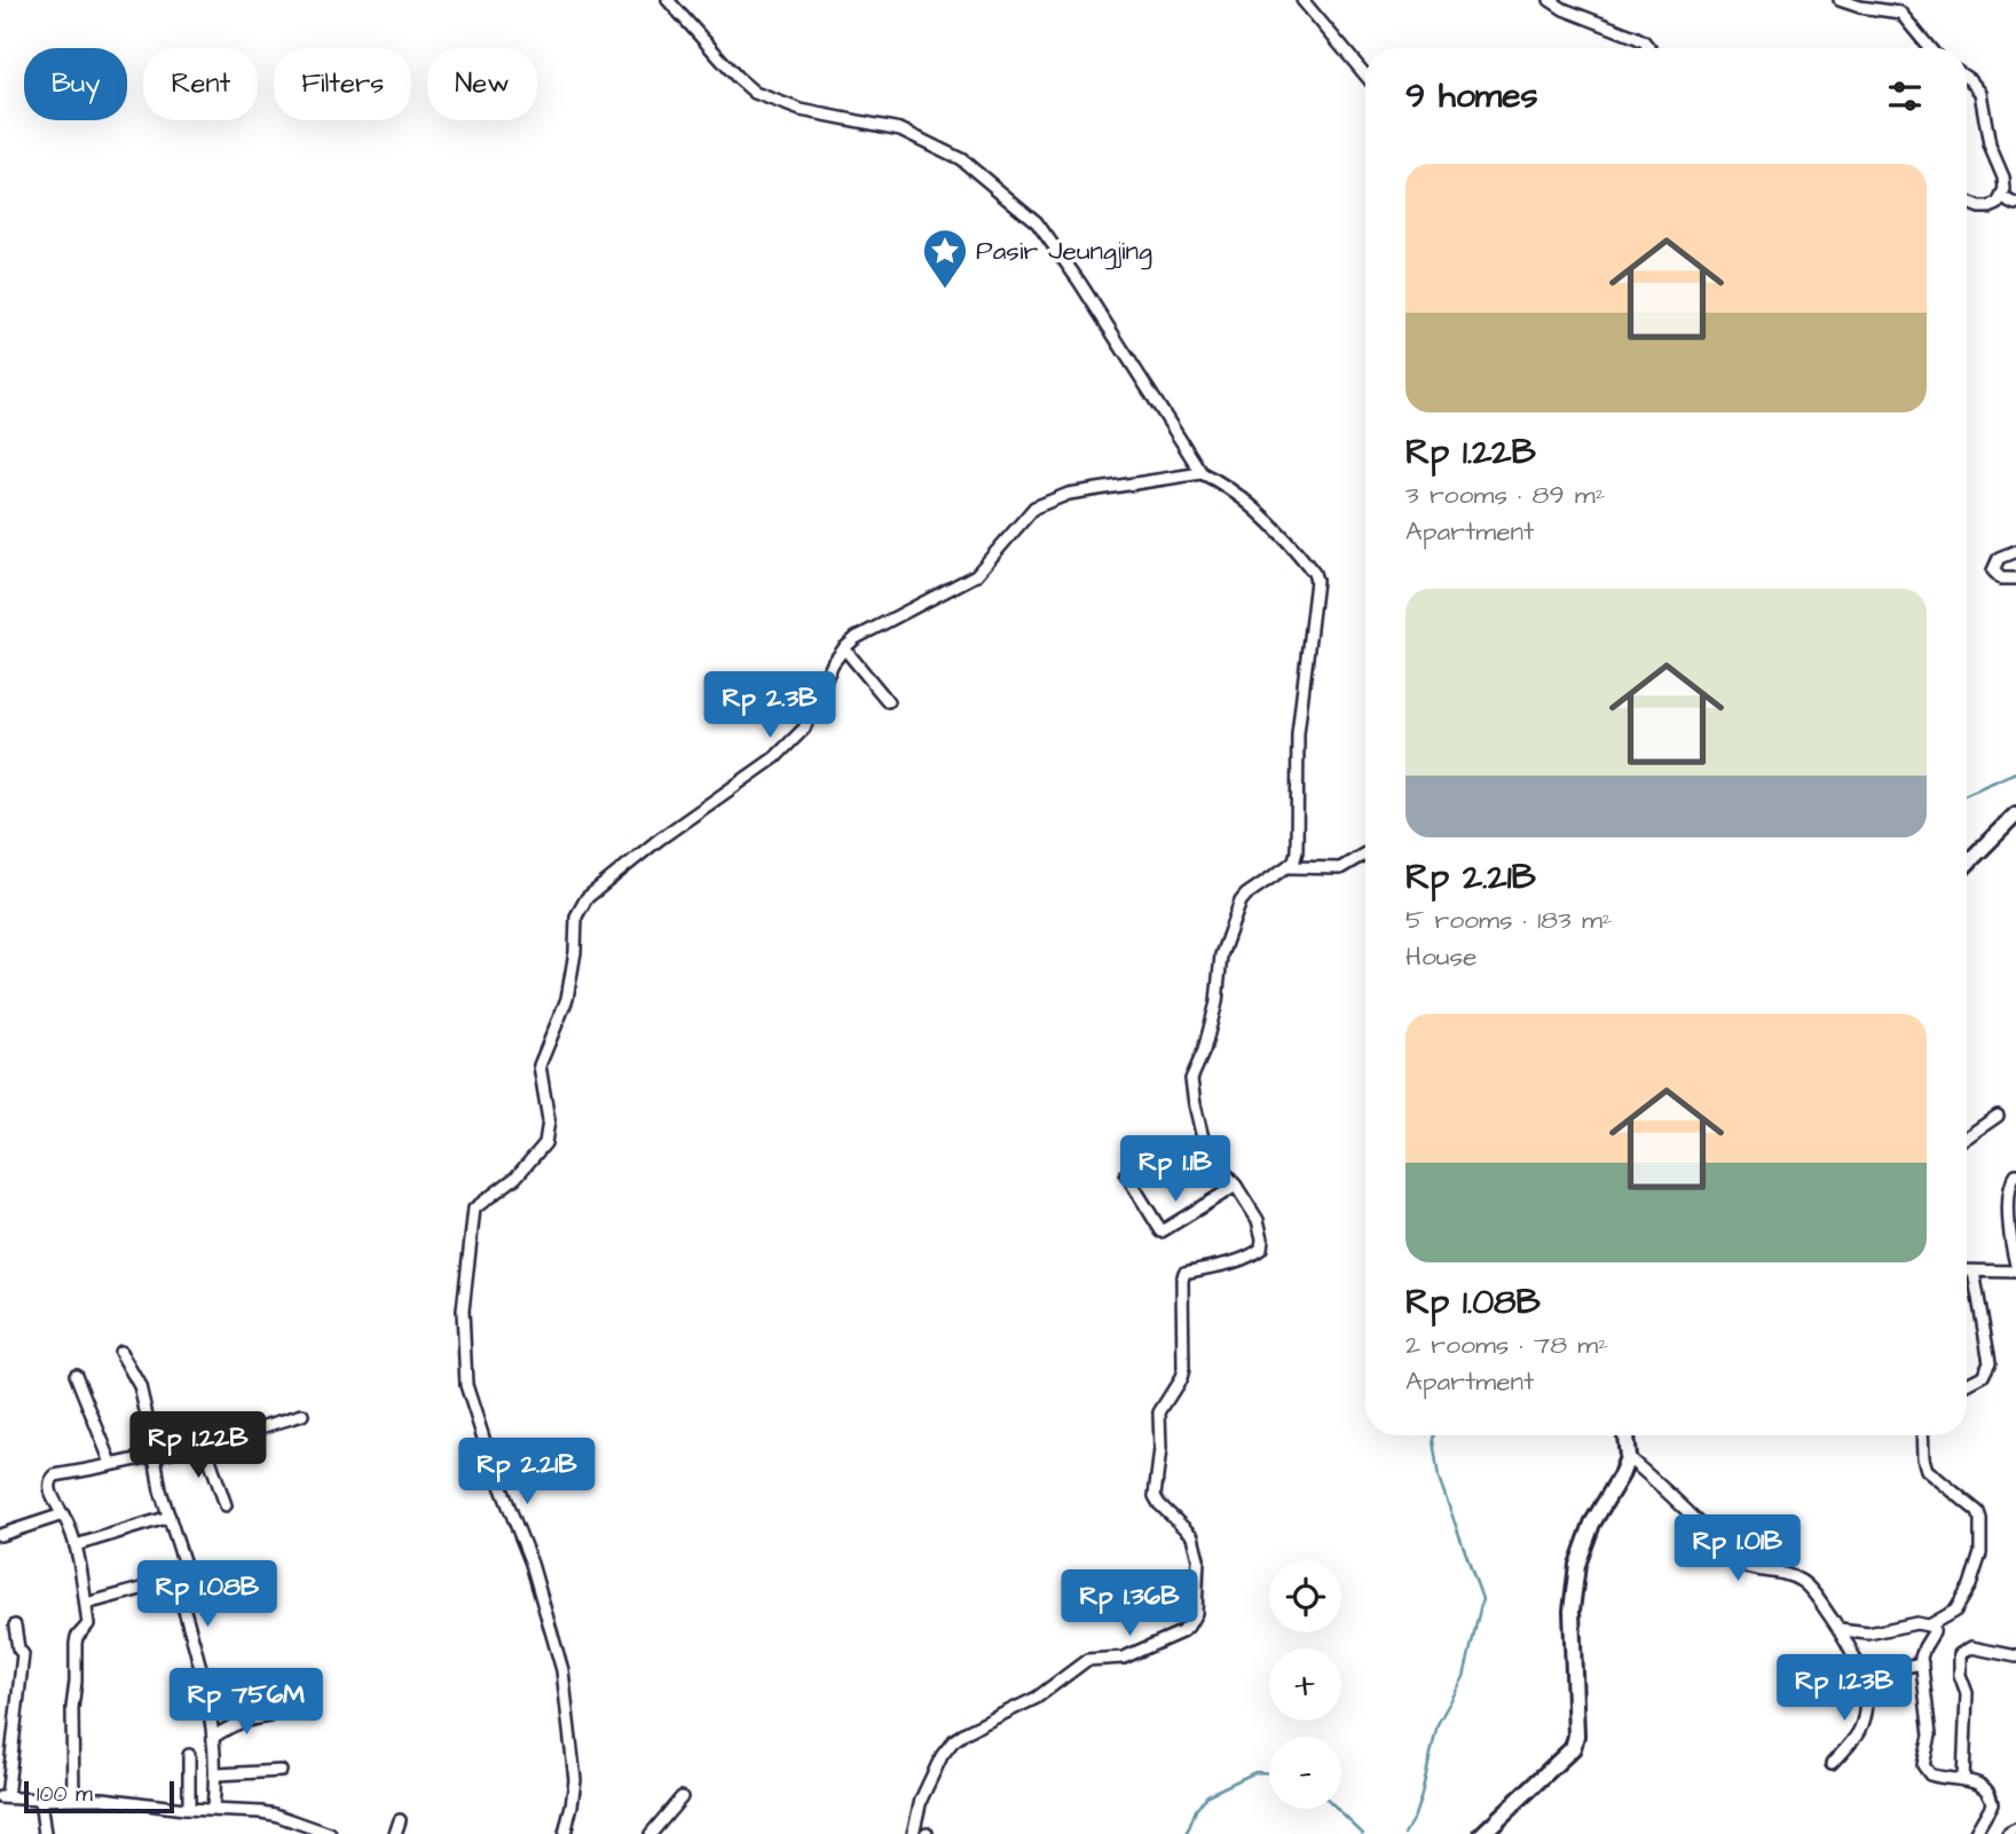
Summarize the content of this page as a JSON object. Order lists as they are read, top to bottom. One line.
{"places":{"place":["Pasir Jeungjing"]},"scale_bar":"100 m","page":{"chip":["Buy","Rent","Filters","New"],"heading":"9 homes","list":[{"name":"Rp 1.22B","note":"3 rooms · 89 m² · Apartment"},{"name":"Rp 2.21B","note":"5 rooms · 183 m² · House"},{"name":"Rp 1.08B","note":"2 rooms · 78 m² · Apartment"}],"price":["Rp 2.3B","Rp 1.1B","Rp 1.22B","Rp 2.21B","Rp 1.01B","Rp 1.08B","Rp 1.36B","Rp 1.23B","Rp 756M"],"map_buttons":["+","−"],"scale":"100 m"}}
